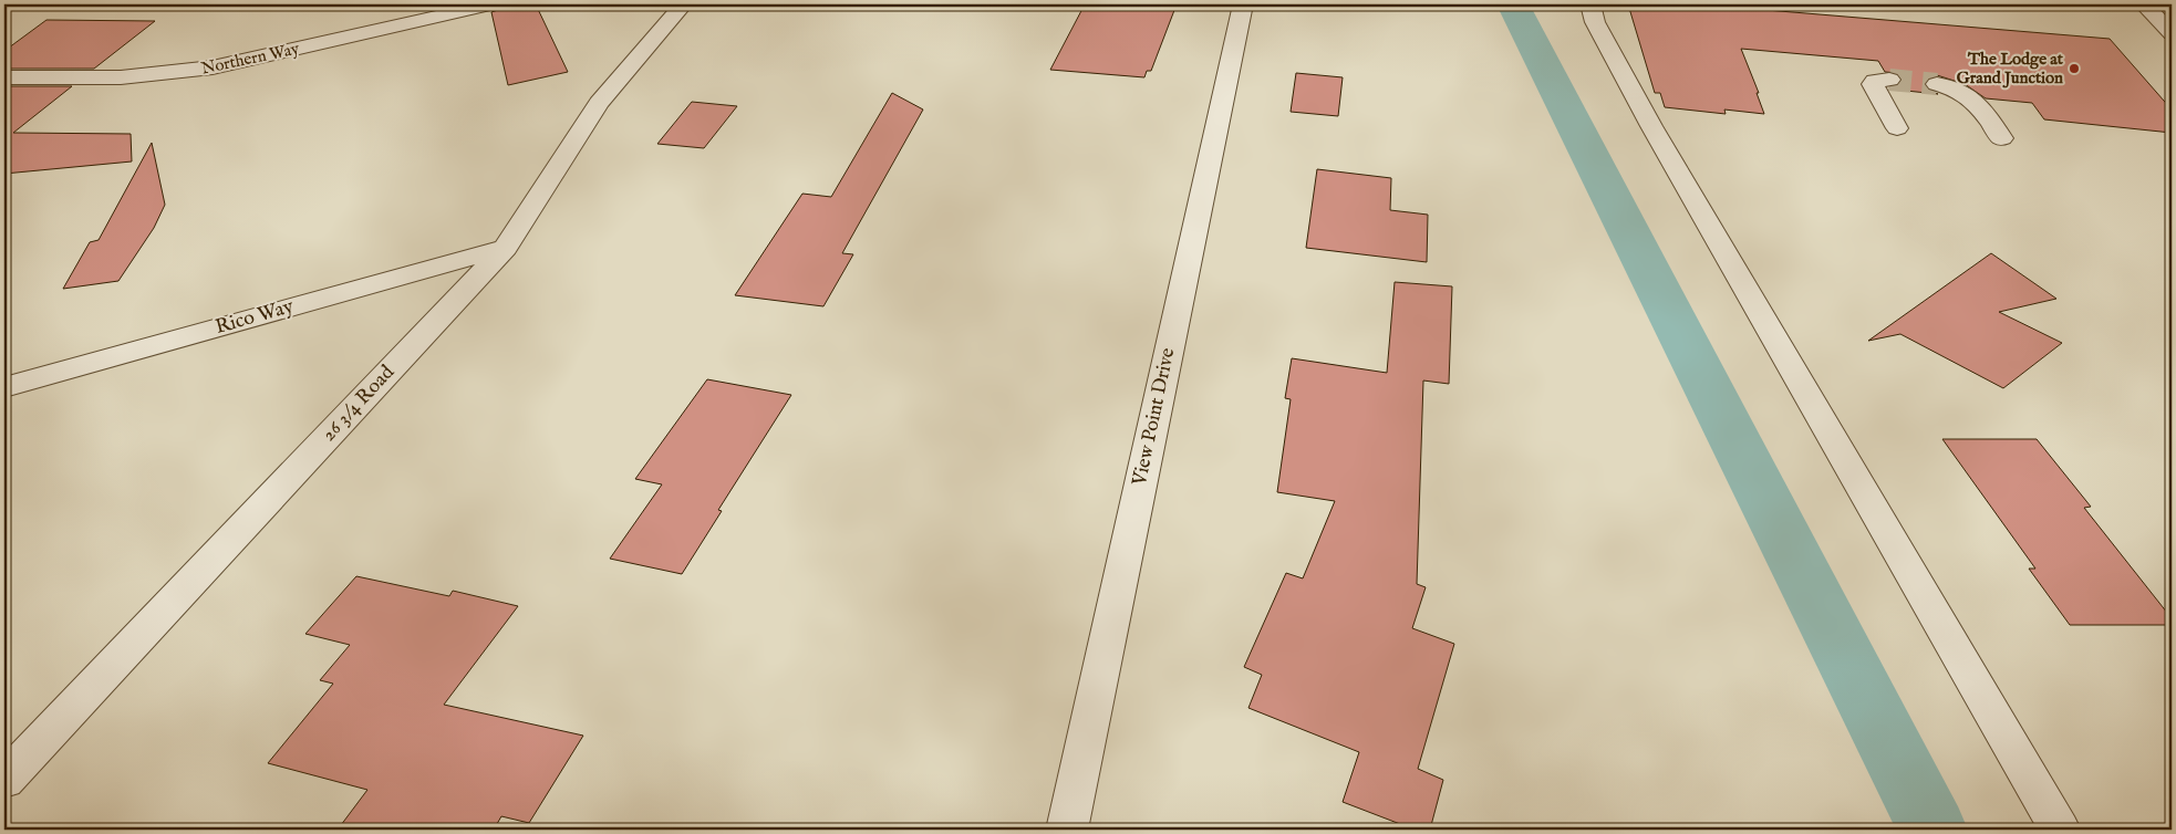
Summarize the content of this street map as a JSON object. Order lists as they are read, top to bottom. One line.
{"streets":{"street":["Northern Way","Rico Way","26 3/4 Road","View Point Drive"]},"crossings":[["Rico Way","26 3/4 Road"]],"places":["The Lodge at Grand Junction"]}
